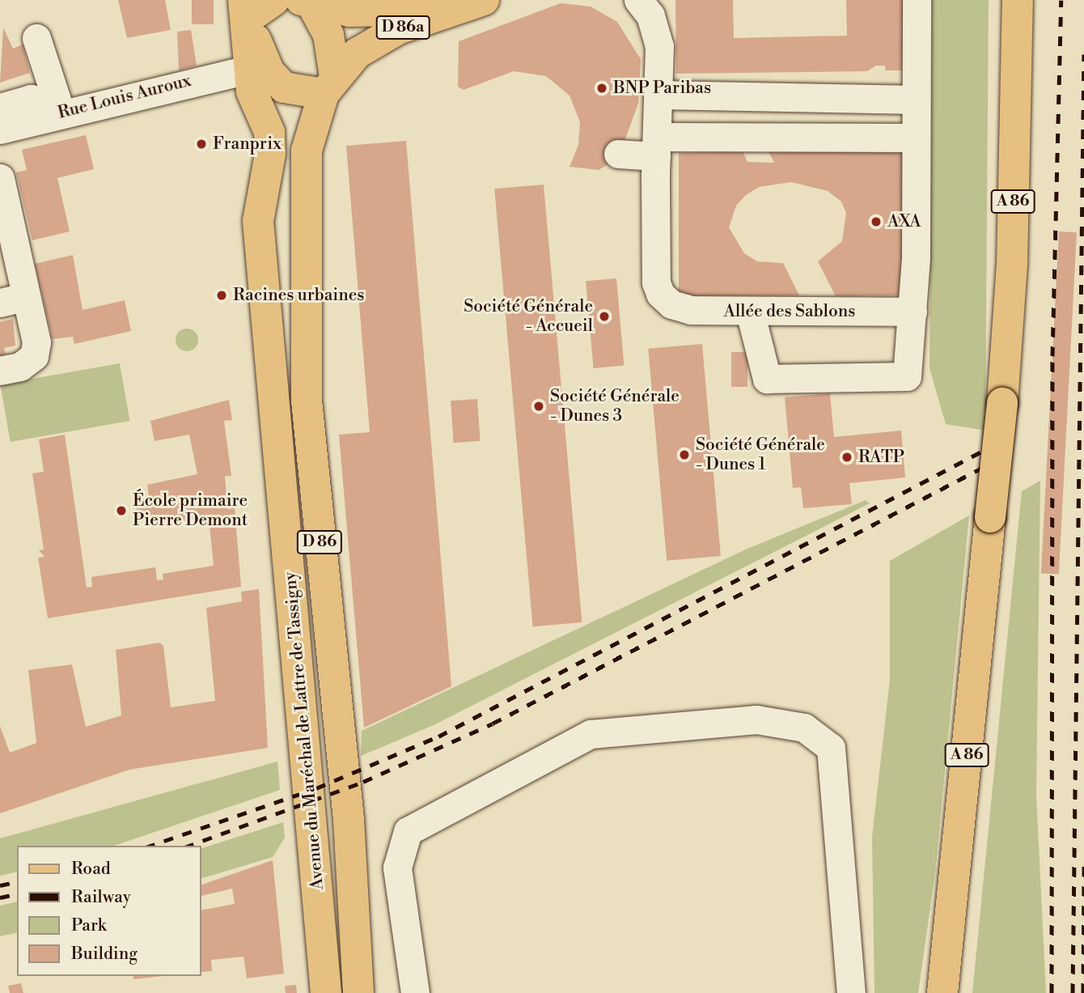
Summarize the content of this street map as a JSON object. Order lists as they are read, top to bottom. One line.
{"streets":{"main road":["D 86a","A 86","D 86","Avenue du Maréchal de Lattre de Tassigny"],"street":["Rue Louis Auroux","Allée des Sablons"]},"crossings":[["D 86a","Avenue du Maréchal de Lattre de Tassigny"],["Rue Louis Auroux","Avenue du Maréchal de Lattre de Tassigny"]],"places":["BNP Paribas","Franprix","AXA","Racines urbaines","Société Générale - Accueil","Société Générale - Dunes 3","Société Générale - Dunes 1","RATP","École primaire Pierre Demont"],"legend":["Road","Railway","Park","Building"]}
